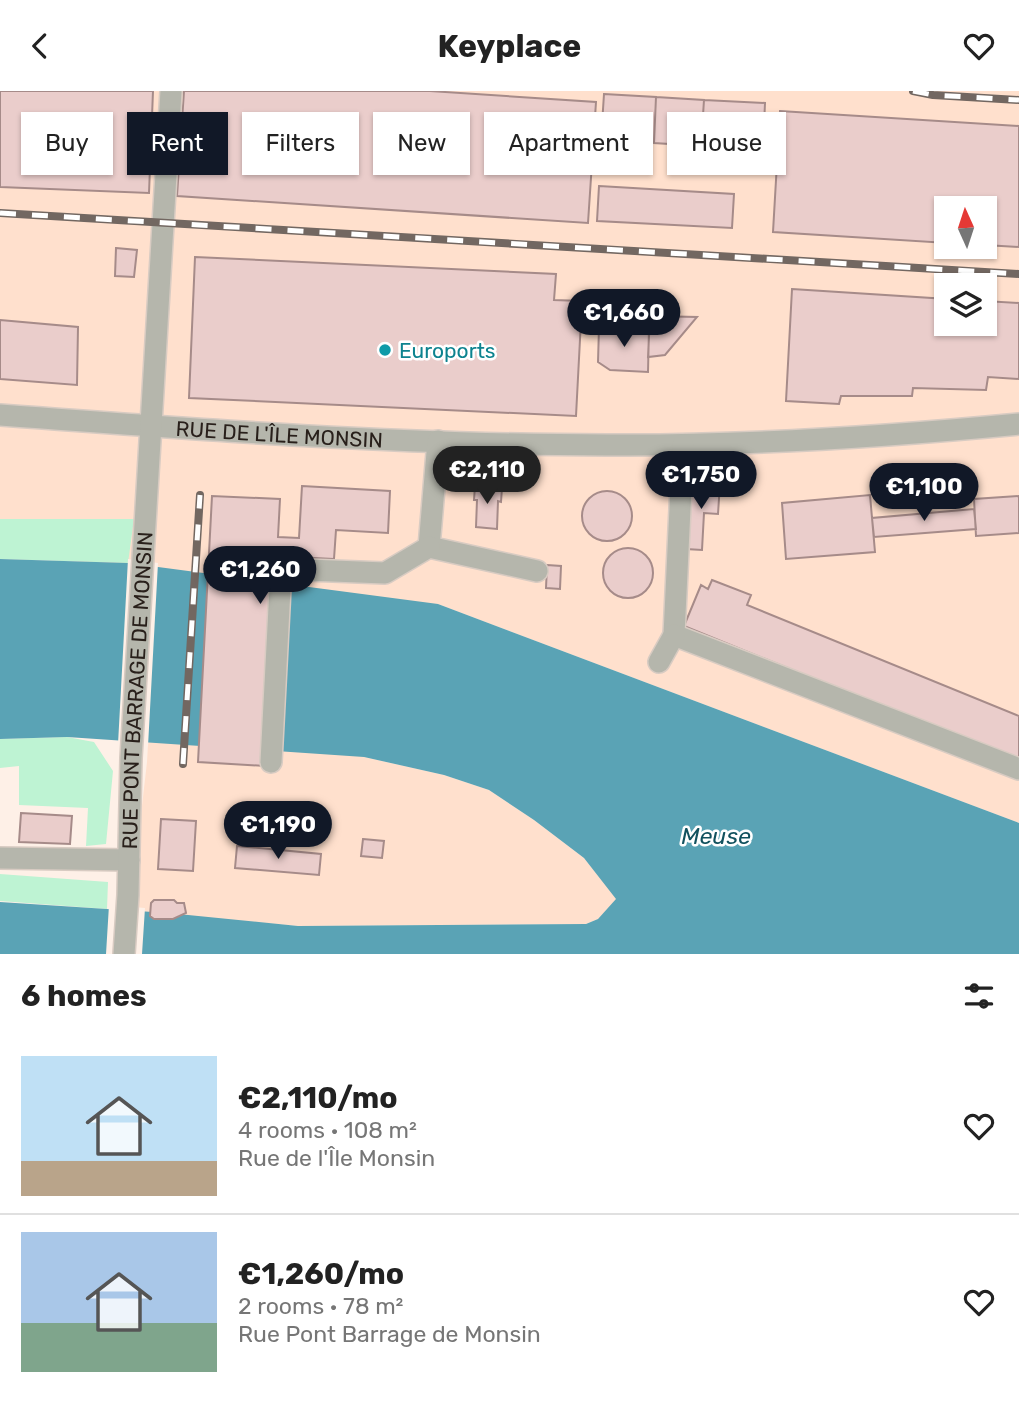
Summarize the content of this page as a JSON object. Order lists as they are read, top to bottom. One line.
{"streets":{"street":["RUE DE L'ÎLE MONSIN","RUE PONT BARRAGE DE MONSIN"]},"crossings":[["RUE DE L'ÎLE MONSIN","RUE PONT BARRAGE DE MONSIN"]],"water":["Meuse"],"places":["Euroports"],"north":"top","page":{"header":"Keyplace","chip":["Buy","Rent","Filters","New","Apartment","House"],"price":["€1,660","€2,110","€1,750","€1,100","€1,260","€1,190"],"heading":"6 homes","list":[{"name":"€2,110/mo","note":"4 rooms · 108 m² · Rue de l'Île Monsin"},{"name":"€1,260/mo","note":"2 rooms · 78 m² · Rue Pont Barrage de Monsin"}]}}
